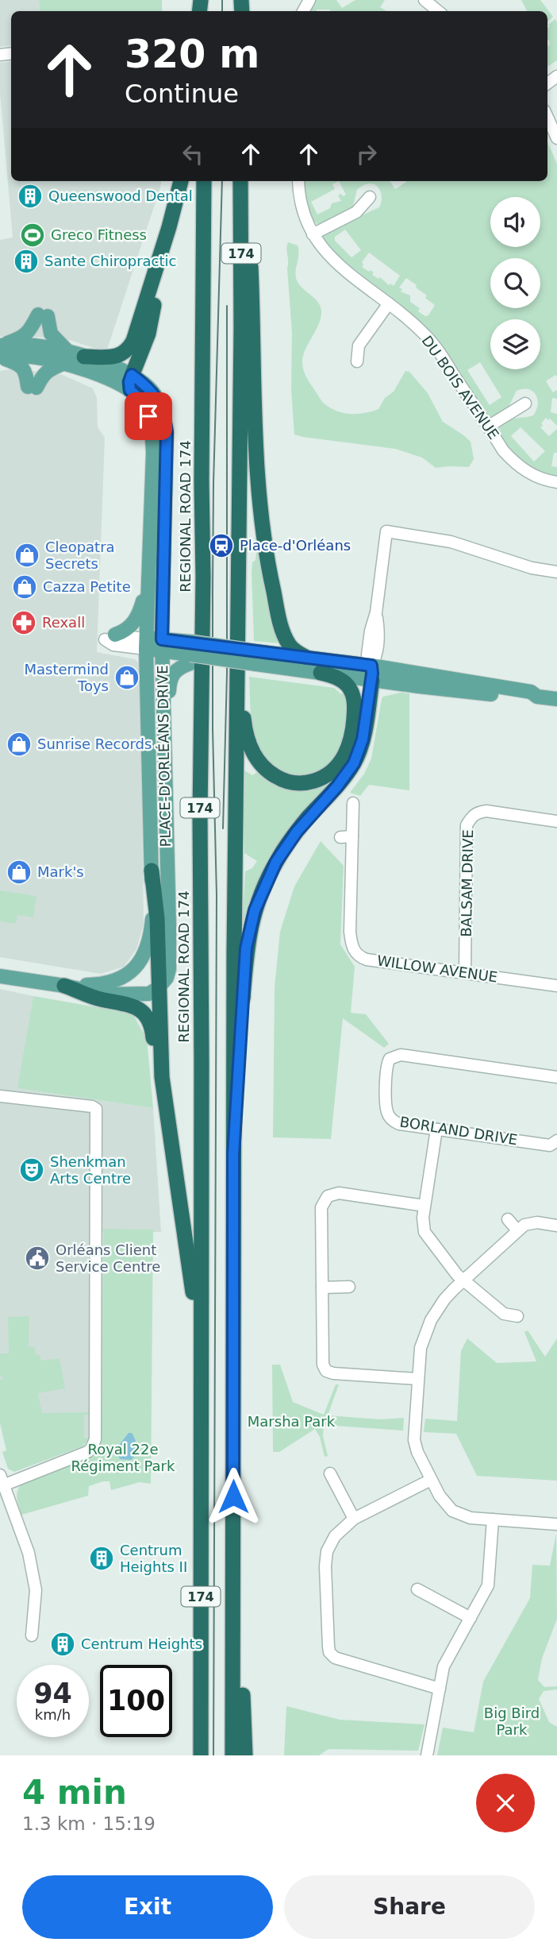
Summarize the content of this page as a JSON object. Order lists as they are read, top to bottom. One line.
{"streets":{"highway":["174","REGIONAL ROAD 174"],"main road":["PLACE-D'ORLÉANS DRIVE"],"street":["DU BOIS AVENUE","BALSAM DRIVE","WILLOW AVENUE","BORLAND DRIVE"]},"crossings":[["BALSAM DRIVE","WILLOW AVENUE"]],"parks":["Marsha Park","Royal 22e Régiment Park","Big Bird Park"],"places":{"building":["Queenswood Dental","Sante Chiropractic","Centrum Heights II","Centrum Heights"],"sports":["Greco Fitness"],"station":["Place-d'Orléans"],"shop":["Cleopatra Secrets","Cazza Petite","Mastermind Toys","Sunrise Records","Mark's"],"pharmacy":["Rexall"],"theatre":["Shenkman Arts Centre"],"public building":["Orléans Client Service Centre"]},"page":{"turn":["320 m","Continue"],"speed":"94 km/h","limit":"100","heading":["4 min","1.3 km · 15:19"],"buttons":["Exit","Share"]}}
